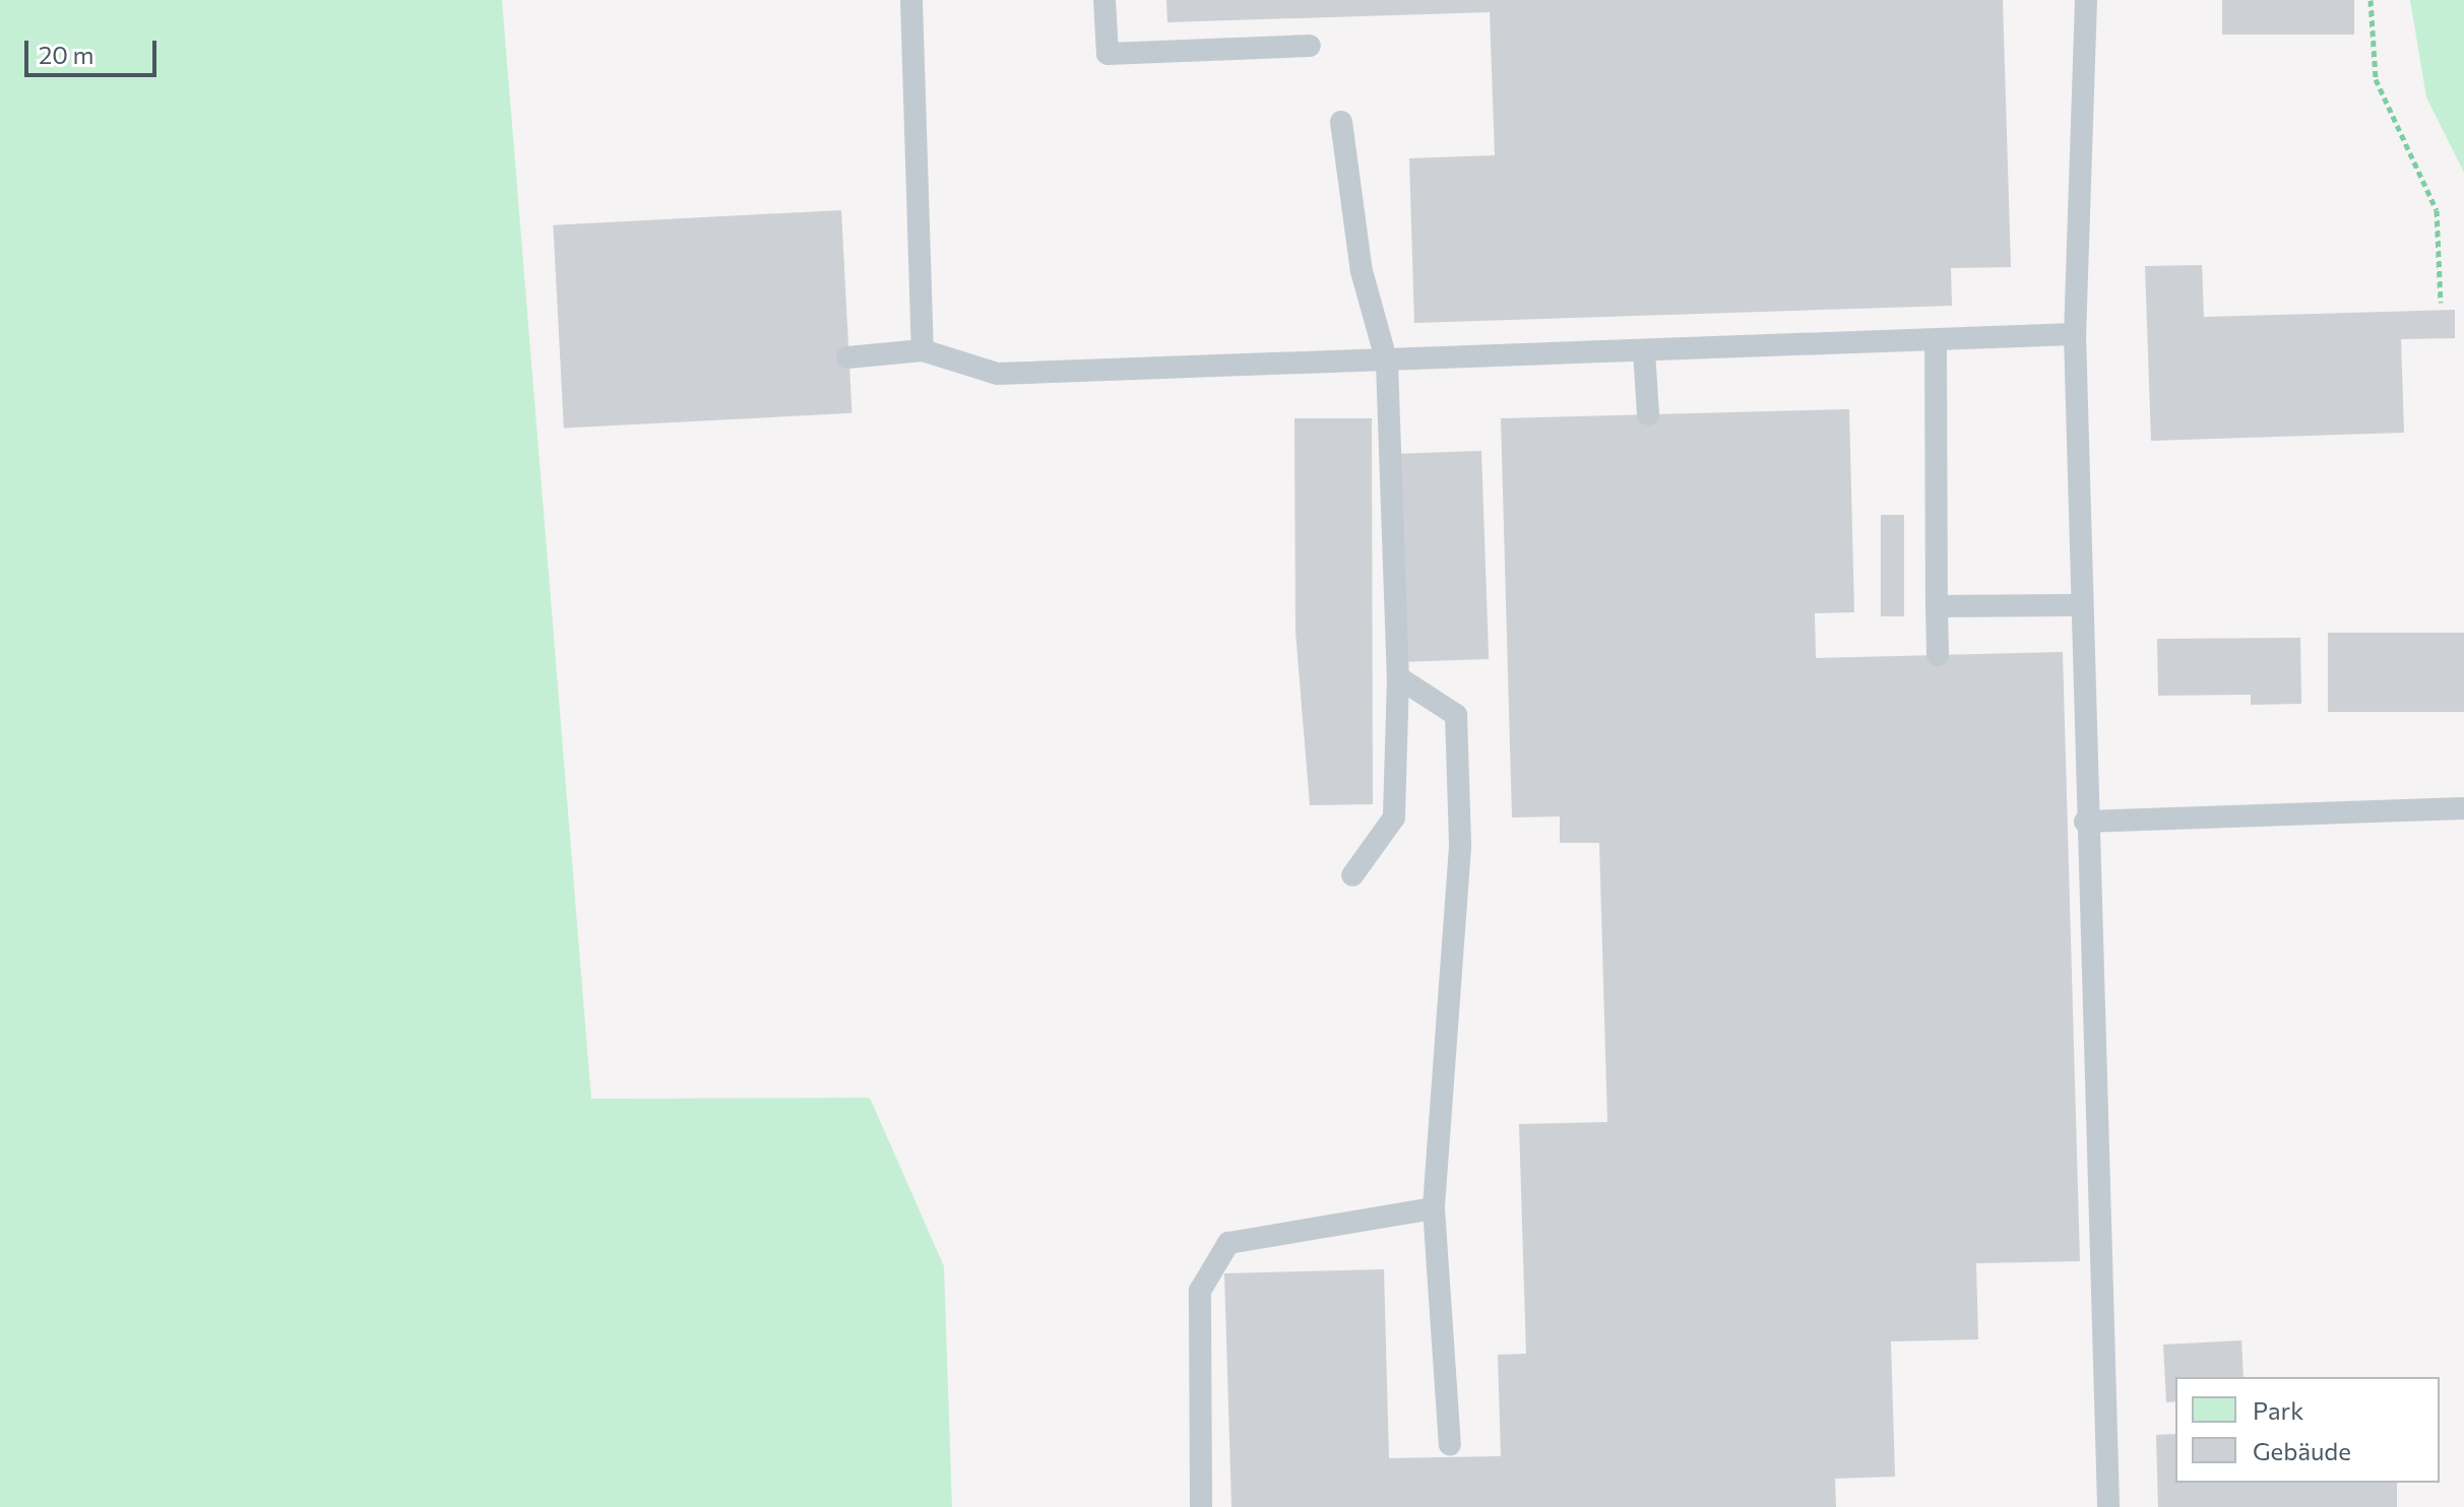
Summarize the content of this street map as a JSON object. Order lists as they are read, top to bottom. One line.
{"legend":["Park","Gebäude"],"scale_bar":"20 m"}
